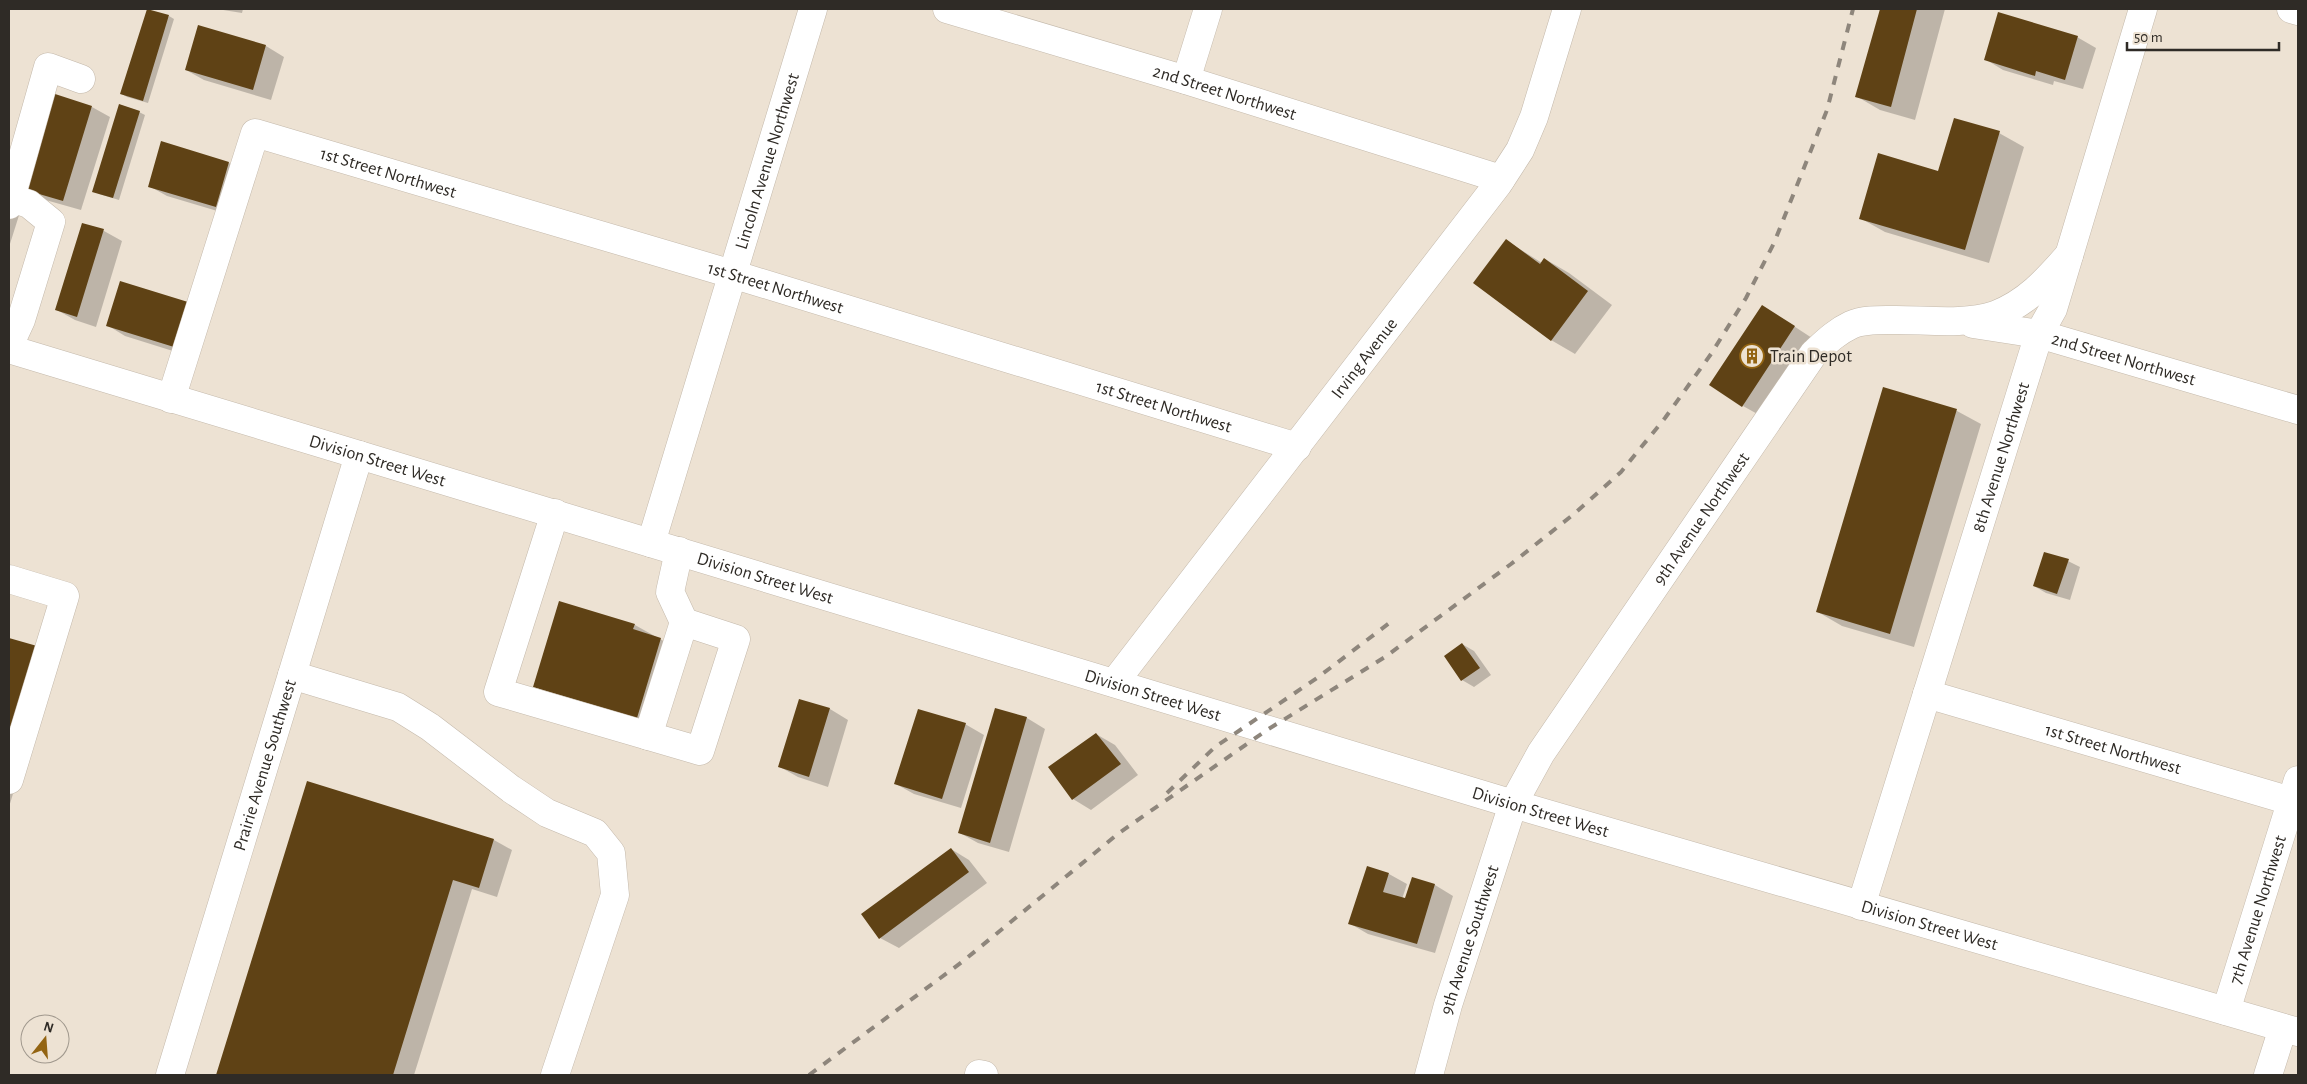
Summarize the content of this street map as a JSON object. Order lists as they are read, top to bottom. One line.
{"streets":{"street":["2nd Street Northwest","Lincoln Avenue Northwest","1st Street Northwest","Irving Avenue","8th Avenue Northwest","Division Street West","9th Avenue Northwest","Prairie Avenue Southwest","7th Avenue Northwest","9th Avenue Southwest"]},"crossings":[["2nd Street Northwest","Irving Avenue"],["2nd Street Northwest","8th Avenue Northwest"],["2nd Street Northwest","9th Avenue Northwest"],["Lincoln Avenue Northwest","1st Street Northwest"],["Lincoln Avenue Northwest","Division Street West"],["1st Street Northwest","Irving Avenue"],["1st Street Northwest","8th Avenue Northwest"],["1st Street Northwest","Division Street West"],["1st Street Northwest","7th Avenue Northwest"],["Irving Avenue","Division Street West"],["8th Avenue Northwest","Division Street West"],["Division Street West","9th Avenue Northwest"],["Division Street West","Prairie Avenue Southwest"],["Division Street West","7th Avenue Northwest"],["Division Street West","9th Avenue Southwest"],["9th Avenue Northwest","9th Avenue Southwest"]],"places":{"building":["Train Depot"]},"scale_bar":"50 m","north":"top"}
